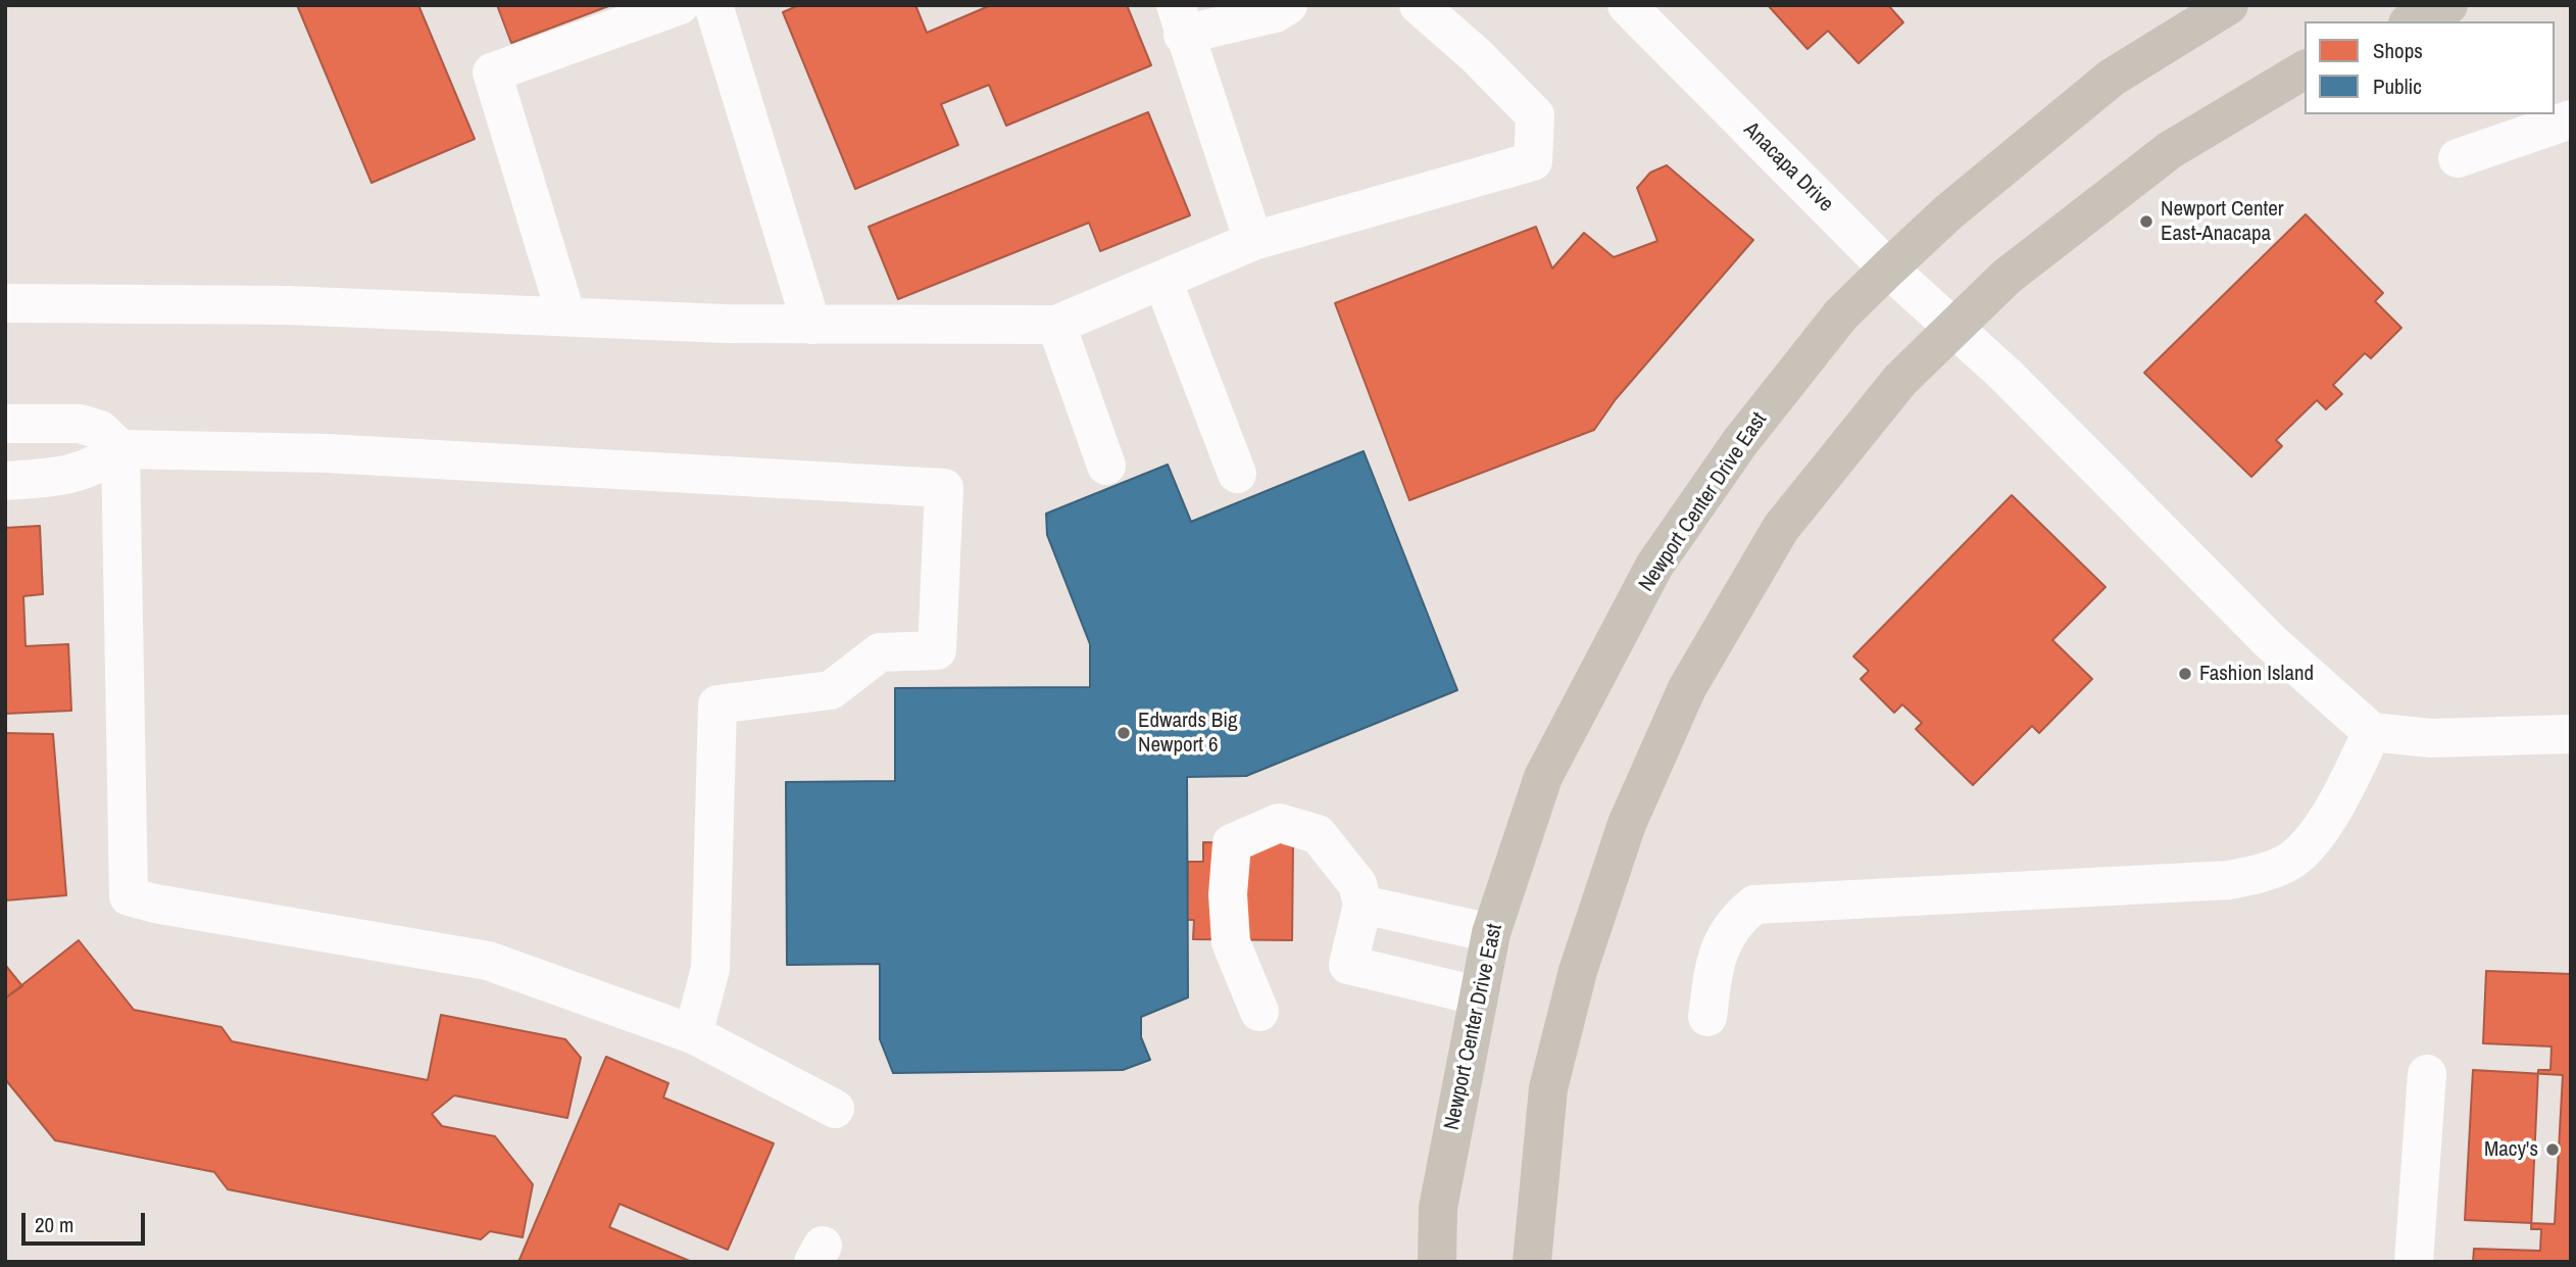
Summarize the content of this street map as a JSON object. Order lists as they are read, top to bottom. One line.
{"streets":{"main road":["Newport Center Drive East"],"street":["Anacapa Drive"]},"crossings":[["Anacapa Drive","Newport Center Drive East"]],"places":["Newport Center East-Anacapa","Fashion Island","Edwards Big Newport 6","Macy's"],"legend":["Shops","Public"],"scale_bar":"20 m"}
